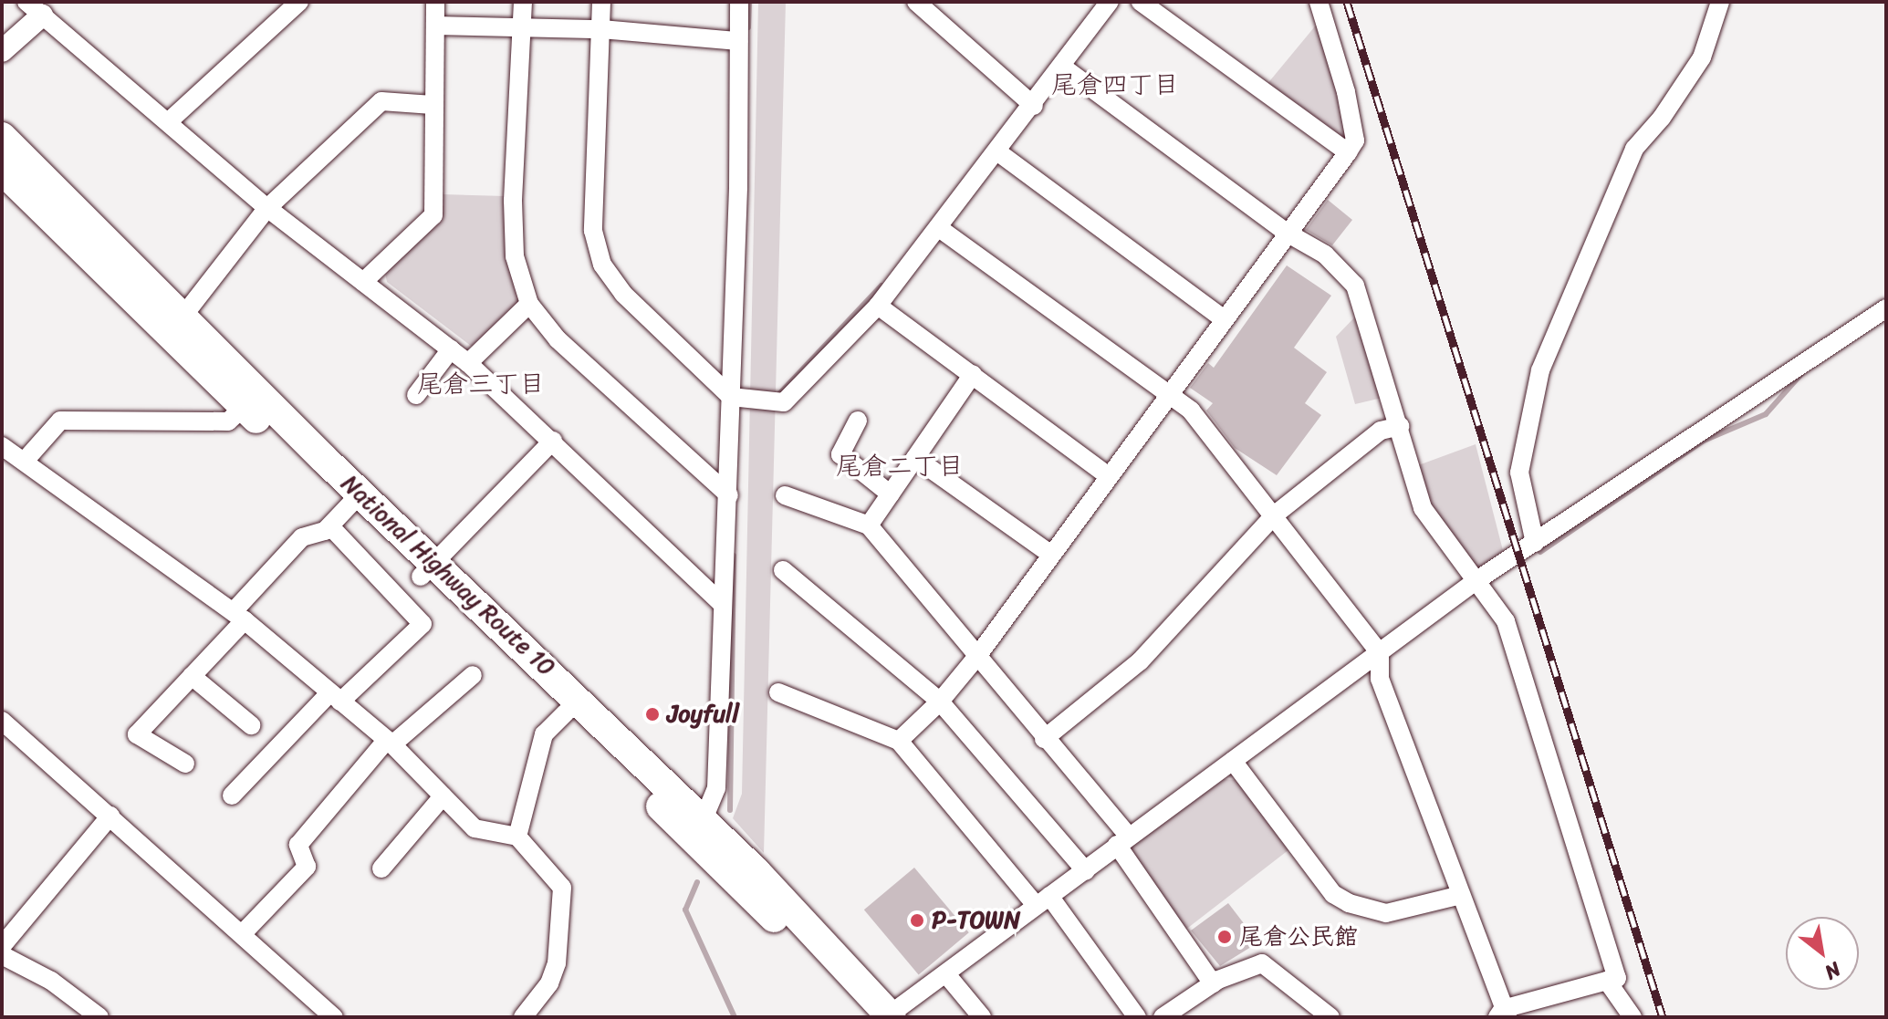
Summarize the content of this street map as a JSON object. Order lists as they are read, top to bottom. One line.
{"streets":{"highway":["National Highway Route 10"]},"districts":["尾倉四丁目","尾倉三丁目","尾倉二丁目"],"places":["Joyfull","P-TOWN","尾倉公民館"],"north":"bottom right"}
